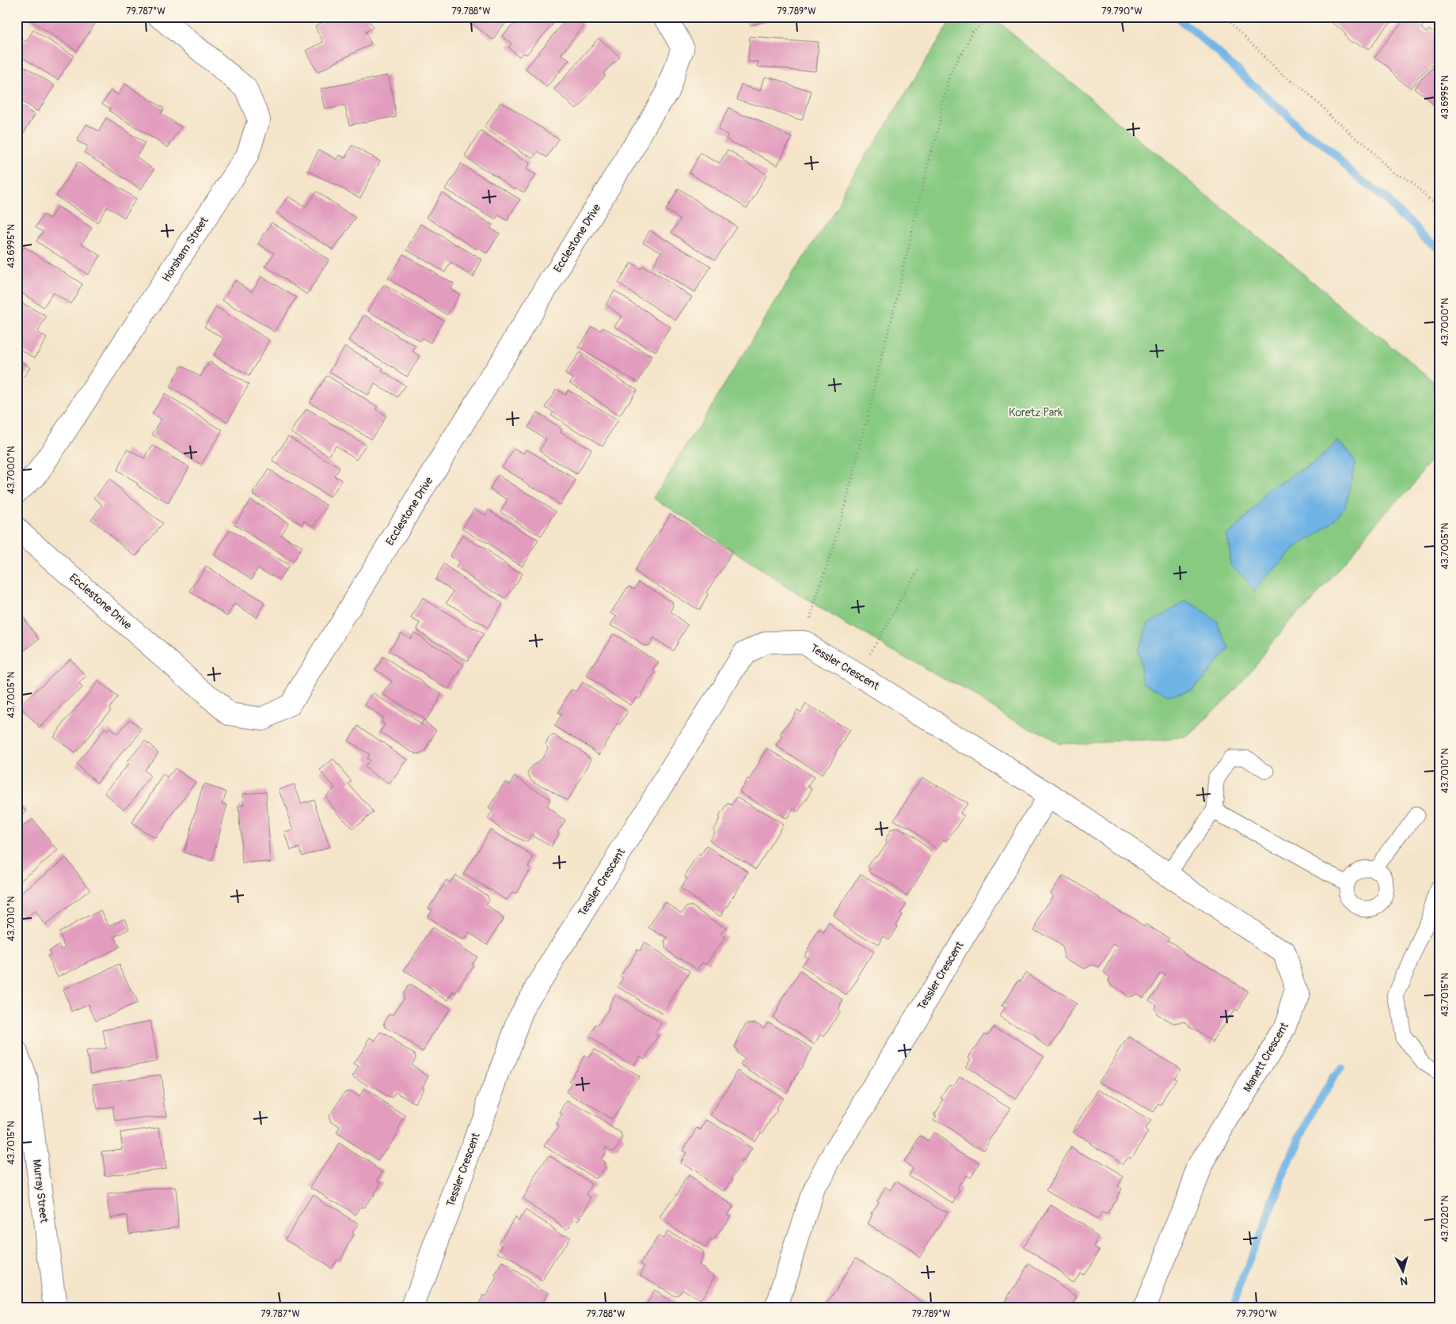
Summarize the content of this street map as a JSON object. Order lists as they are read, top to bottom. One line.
{"streets":{"street":["Ecclestone Drive","Horsham Street","Tessler Crescent","Manett Crescent","Murray Street"]},"crossings":[["Tessler Crescent","Manett Crescent"]],"parks":["Koretz Park"],"north":"bottom","coordinates":["79.787°W","79.788°W","79.789°W","79.790°W","43.6995°N","43.7000°N","43.7005°N","43.7010°N","43.7015°N","43.7020°N"]}
